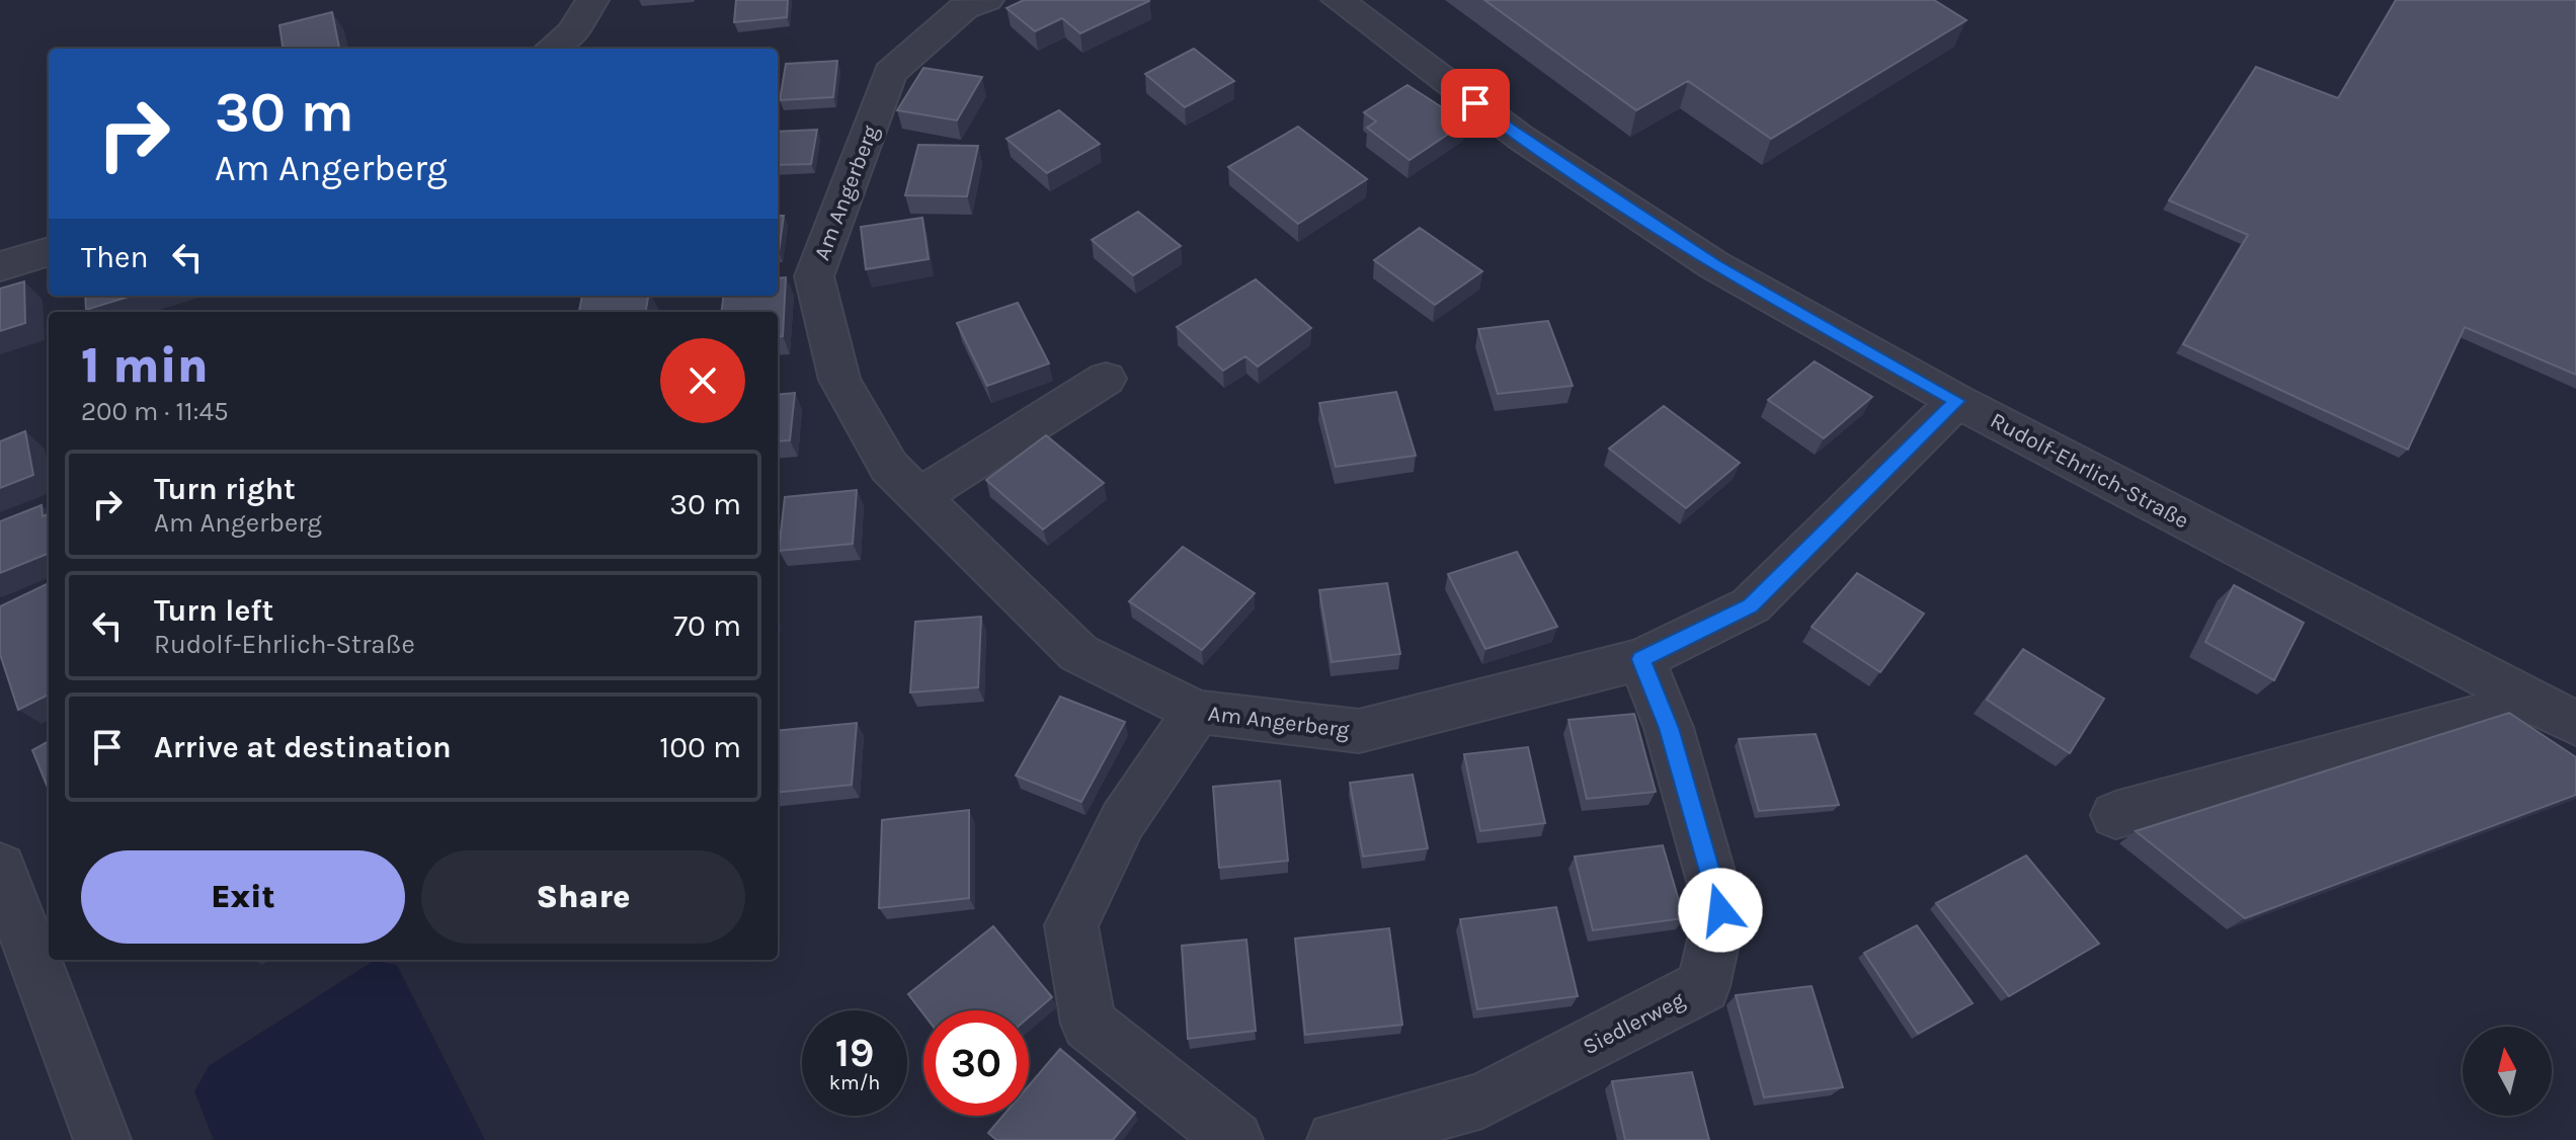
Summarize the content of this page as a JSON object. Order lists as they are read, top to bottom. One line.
{"streets":{"street":["Am Angerberg","Rudolf-Ehrlich-Straße","Siedlerweg"]},"crossings":[["Am Angerberg","Rudolf-Ehrlich-Straße"],["Am Angerberg","Siedlerweg"]],"north":"top","page":{"turn":["30 m","Am Angerberg"],"then":"Then","heading":["1 min","200 m · 11:45"],"list":[{"name":"Turn right","note":"Am Angerberg","value":"30 m"},{"name":"Turn left","note":"Rudolf-Ehrlich-Straße","value":"70 m"},{"name":"Arrive at destination","value":"100 m"}],"buttons":["Exit","Share"],"speed":"19 km/h","limit":"30"}}
